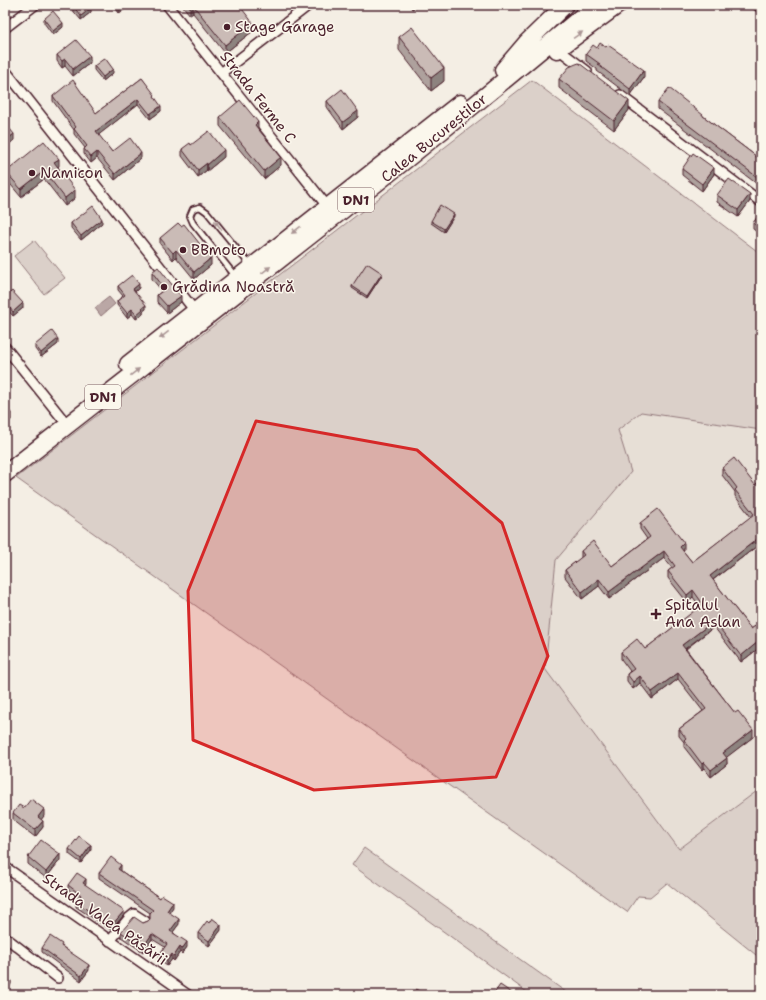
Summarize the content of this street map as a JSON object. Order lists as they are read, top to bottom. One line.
{"streets":{"highway":["Calea Bucureștilor","DN1"],"street":["Strada Ferme C","Strada Valea Păsării"]},"crossings":[["Strada Ferme C","Calea Bucureștilor"],["Calea Bucureștilor","DN1"]],"places":{"other":["Stage Garage","Namicon","BBmoto","Grădina Noastră"],"health":["Spitalul Ana Aslan"]}}
